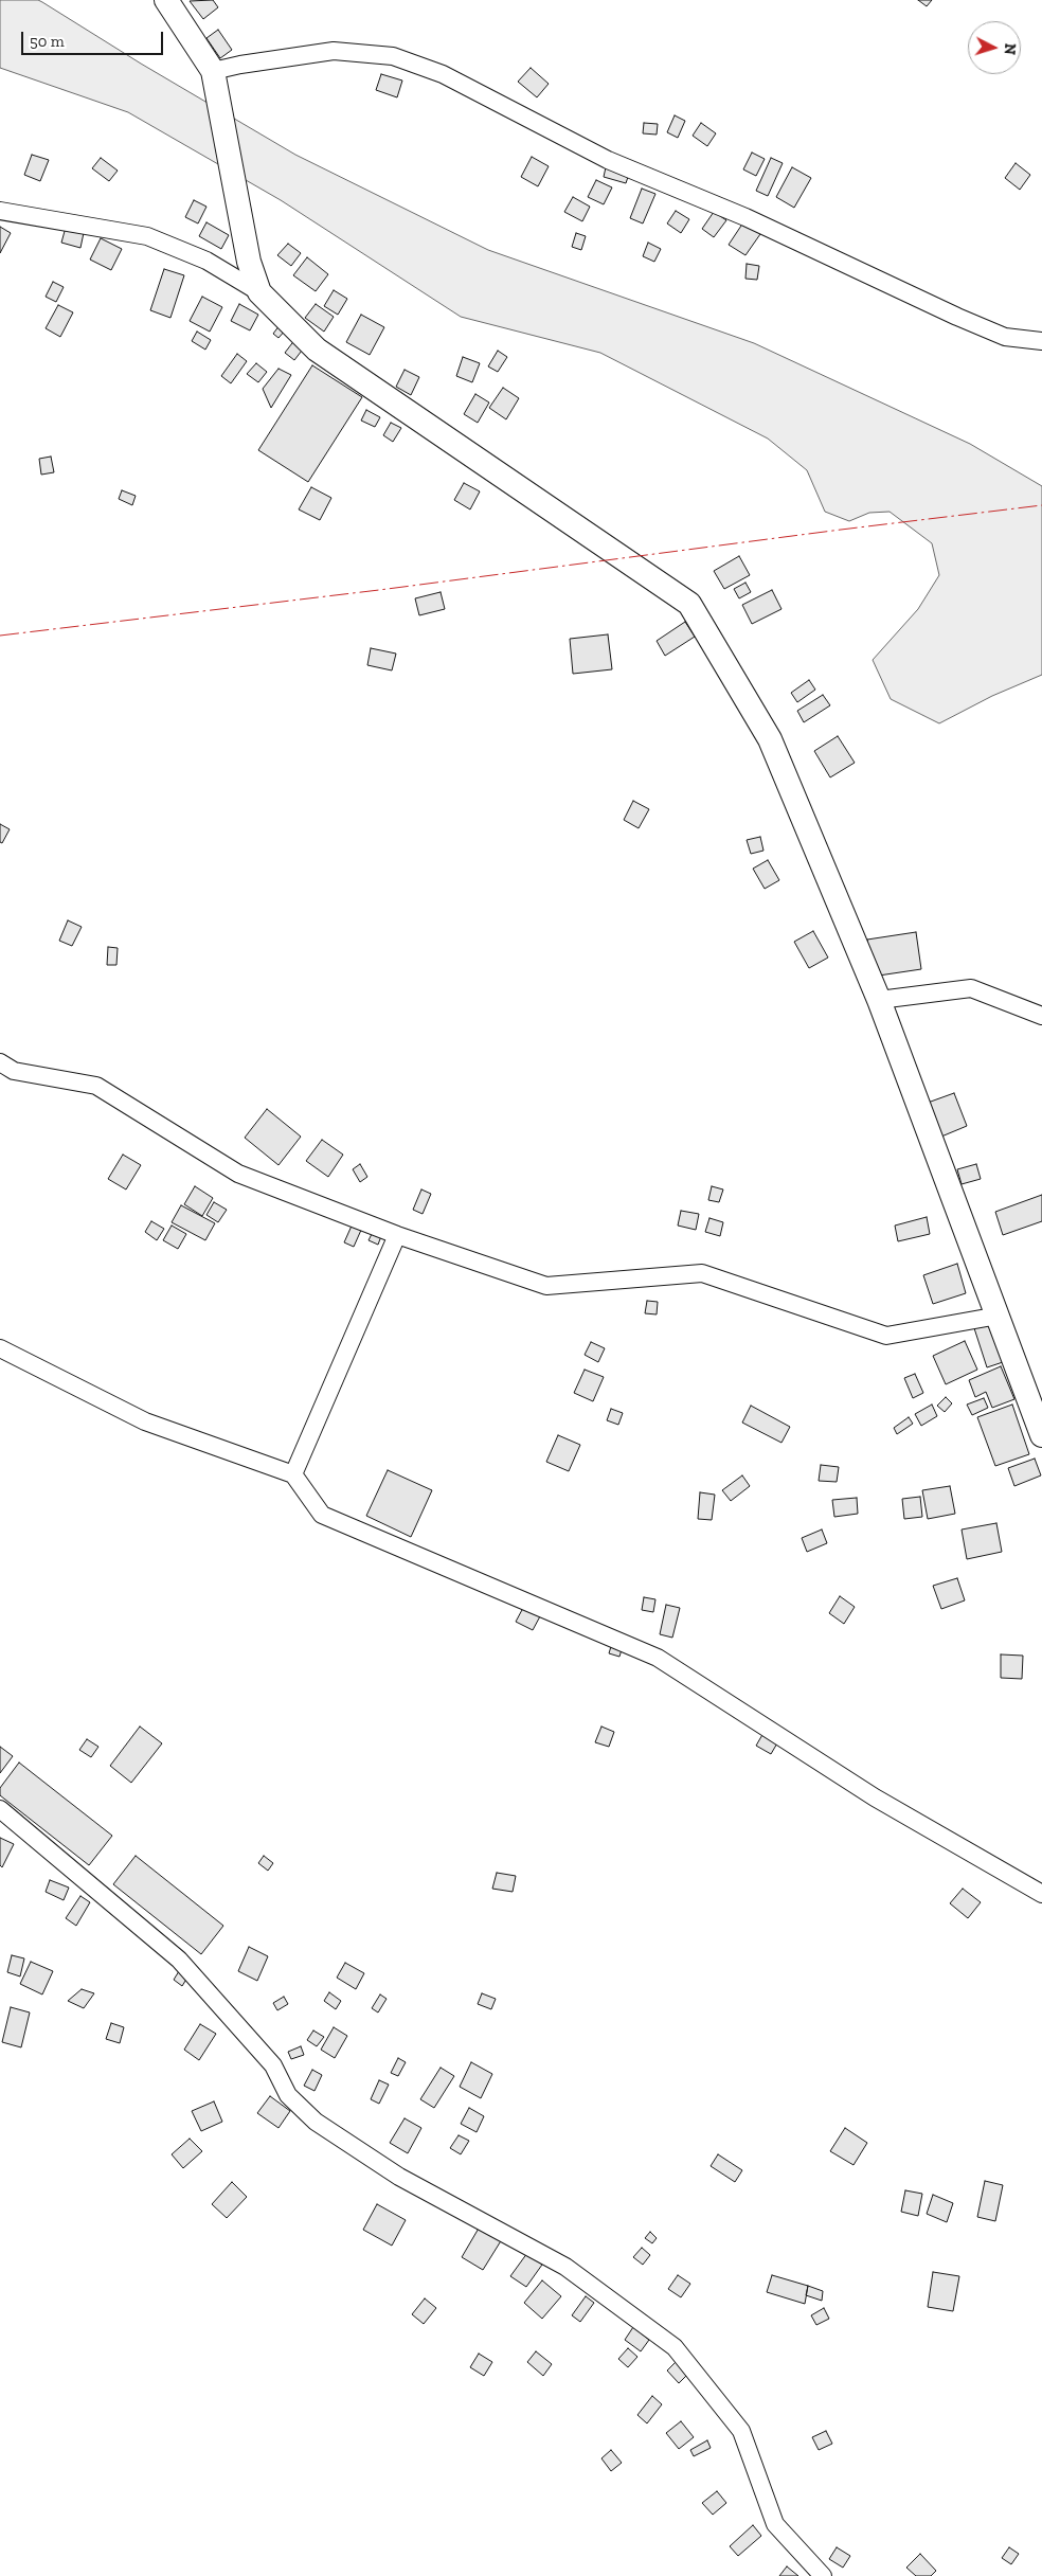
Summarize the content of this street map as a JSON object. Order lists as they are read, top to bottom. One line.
{"scale_bar":"50 m","north":"right"}
